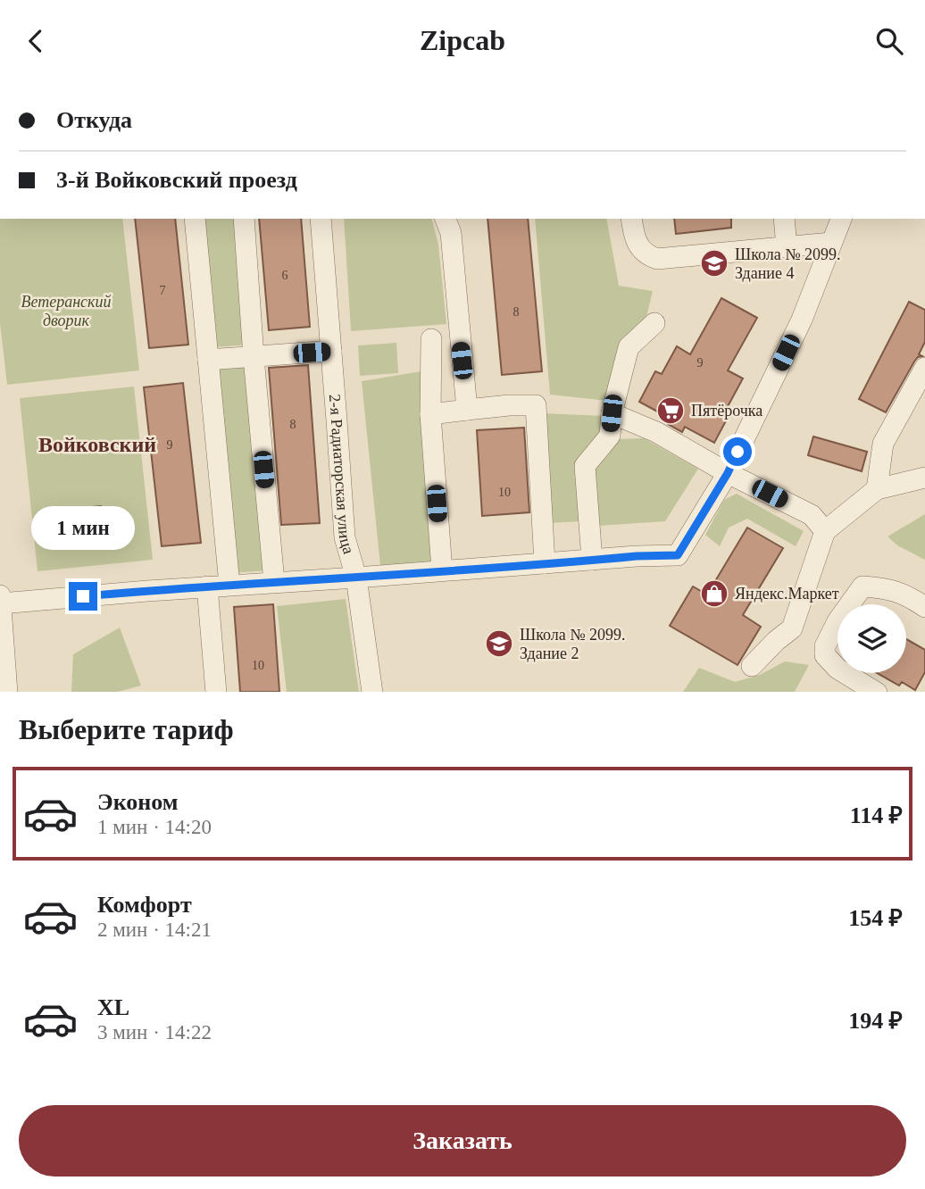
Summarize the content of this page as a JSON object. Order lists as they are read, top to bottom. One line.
{"streets":{"street":["2-я Радиаторская улица"]},"districts":["Войковский"],"parks":["Ветеранский дворик"],"places":{"school or university":["Школа № 2099. Здание 4","Школа № 2099. Здание 2"],"supermarket":["Пятёрочка"],"shop":["Яндекс.Маркет"]},"house_numbers":["6","7","8","9","8","9","10","10"],"page":{"header":"Zipcab","banner":["Откуда","3-й Войковский проезд"],"bubble":"1 мин","heading":"Выберите тариф","list":[{"name":"Эконом","note":"1 мин · 14:20","value":"114 ₽"},{"name":"Комфорт","note":"2 мин · 14:21","value":"154 ₽"},{"name":"XL","note":"3 мин · 14:22","value":"194 ₽"}],"buttons":"Заказать"}}
